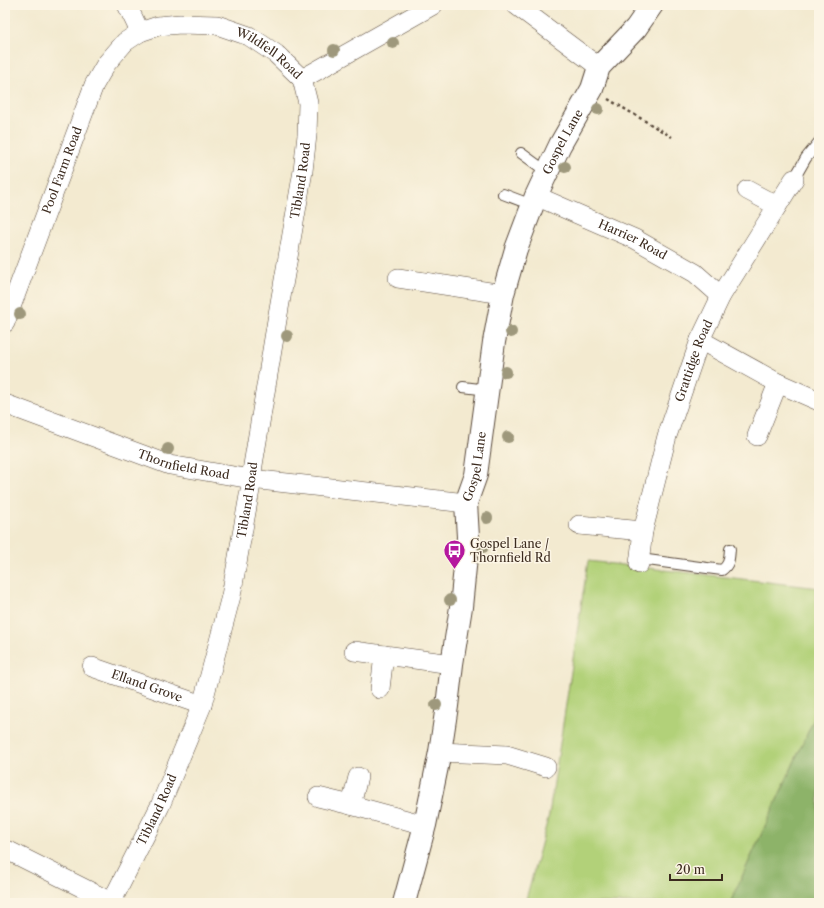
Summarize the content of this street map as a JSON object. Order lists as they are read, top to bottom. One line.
{"streets":{"street":["Wildfell Road","Gospel Lane","Pool Farm Road","Tibland Road","Harrier Road","Grattidge Road","Thornfield Road","Elland Grove"]},"crossings":[["Wildfell Road","Pool Farm Road"],["Wildfell Road","Tibland Road"],["Gospel Lane","Harrier Road"],["Gospel Lane","Thornfield Road"],["Tibland Road","Thornfield Road"],["Tibland Road","Elland Grove"],["Harrier Road","Grattidge Road"]],"places":{"bus stop":["Gospel Lane / Thornfield Rd"]},"scale_bar":"20 m"}
